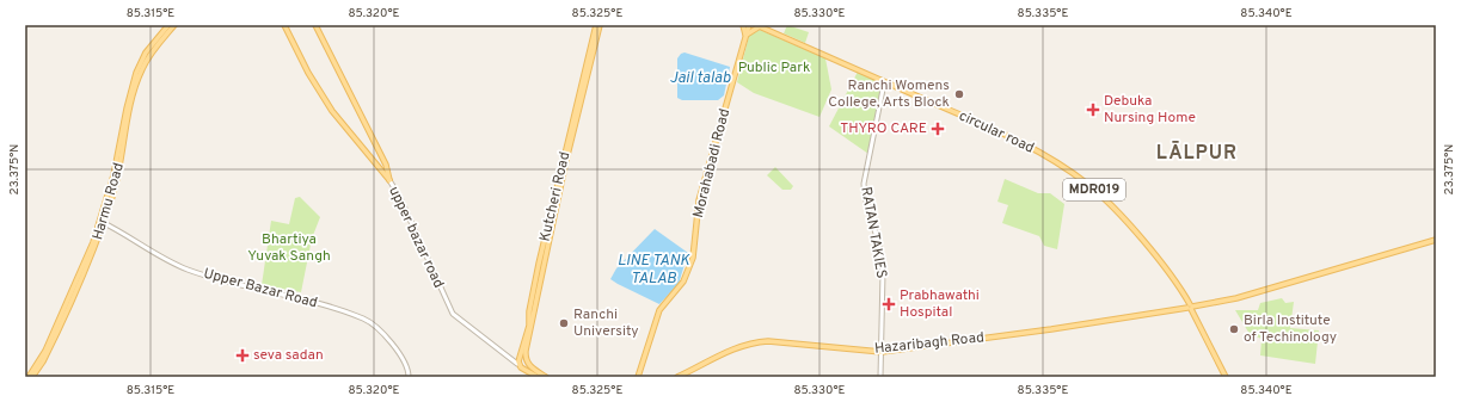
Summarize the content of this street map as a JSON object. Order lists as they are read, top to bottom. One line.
{"streets":{"main road":["circular road","Morahabadi Road","MDR019","Kutcheri Road","Harmu Road","upper bazar road","Hazaribagh Road"],"street":["RATAN TAKIES","Upper Bazar Road"]},"crossings":[["circular road","RATAN TAKIES"],["circular road","Hazaribagh Road"],["Kutcheri Road","upper bazar road"],["Harmu Road","Upper Bazar Road"],["RATAN TAKIES","Hazaribagh Road"]],"districts":["LĀLPUR"],"water":["Jail talab","LINE TANK TALAB"],"parks":["Public Park","Bhartiya Yuvak Sangh"],"places":{"other":["Ranchi Womens College, Arts Block","Ranchi University","Birla Institute of Techinology"],"health":["Debuka Nursing Home","THYRO CARE","Prabhawathi Hospital","seva sadan"]},"coordinates":["85.315°E","85.320°E","85.325°E","85.330°E","85.335°E","85.340°E","23.375°N"]}
